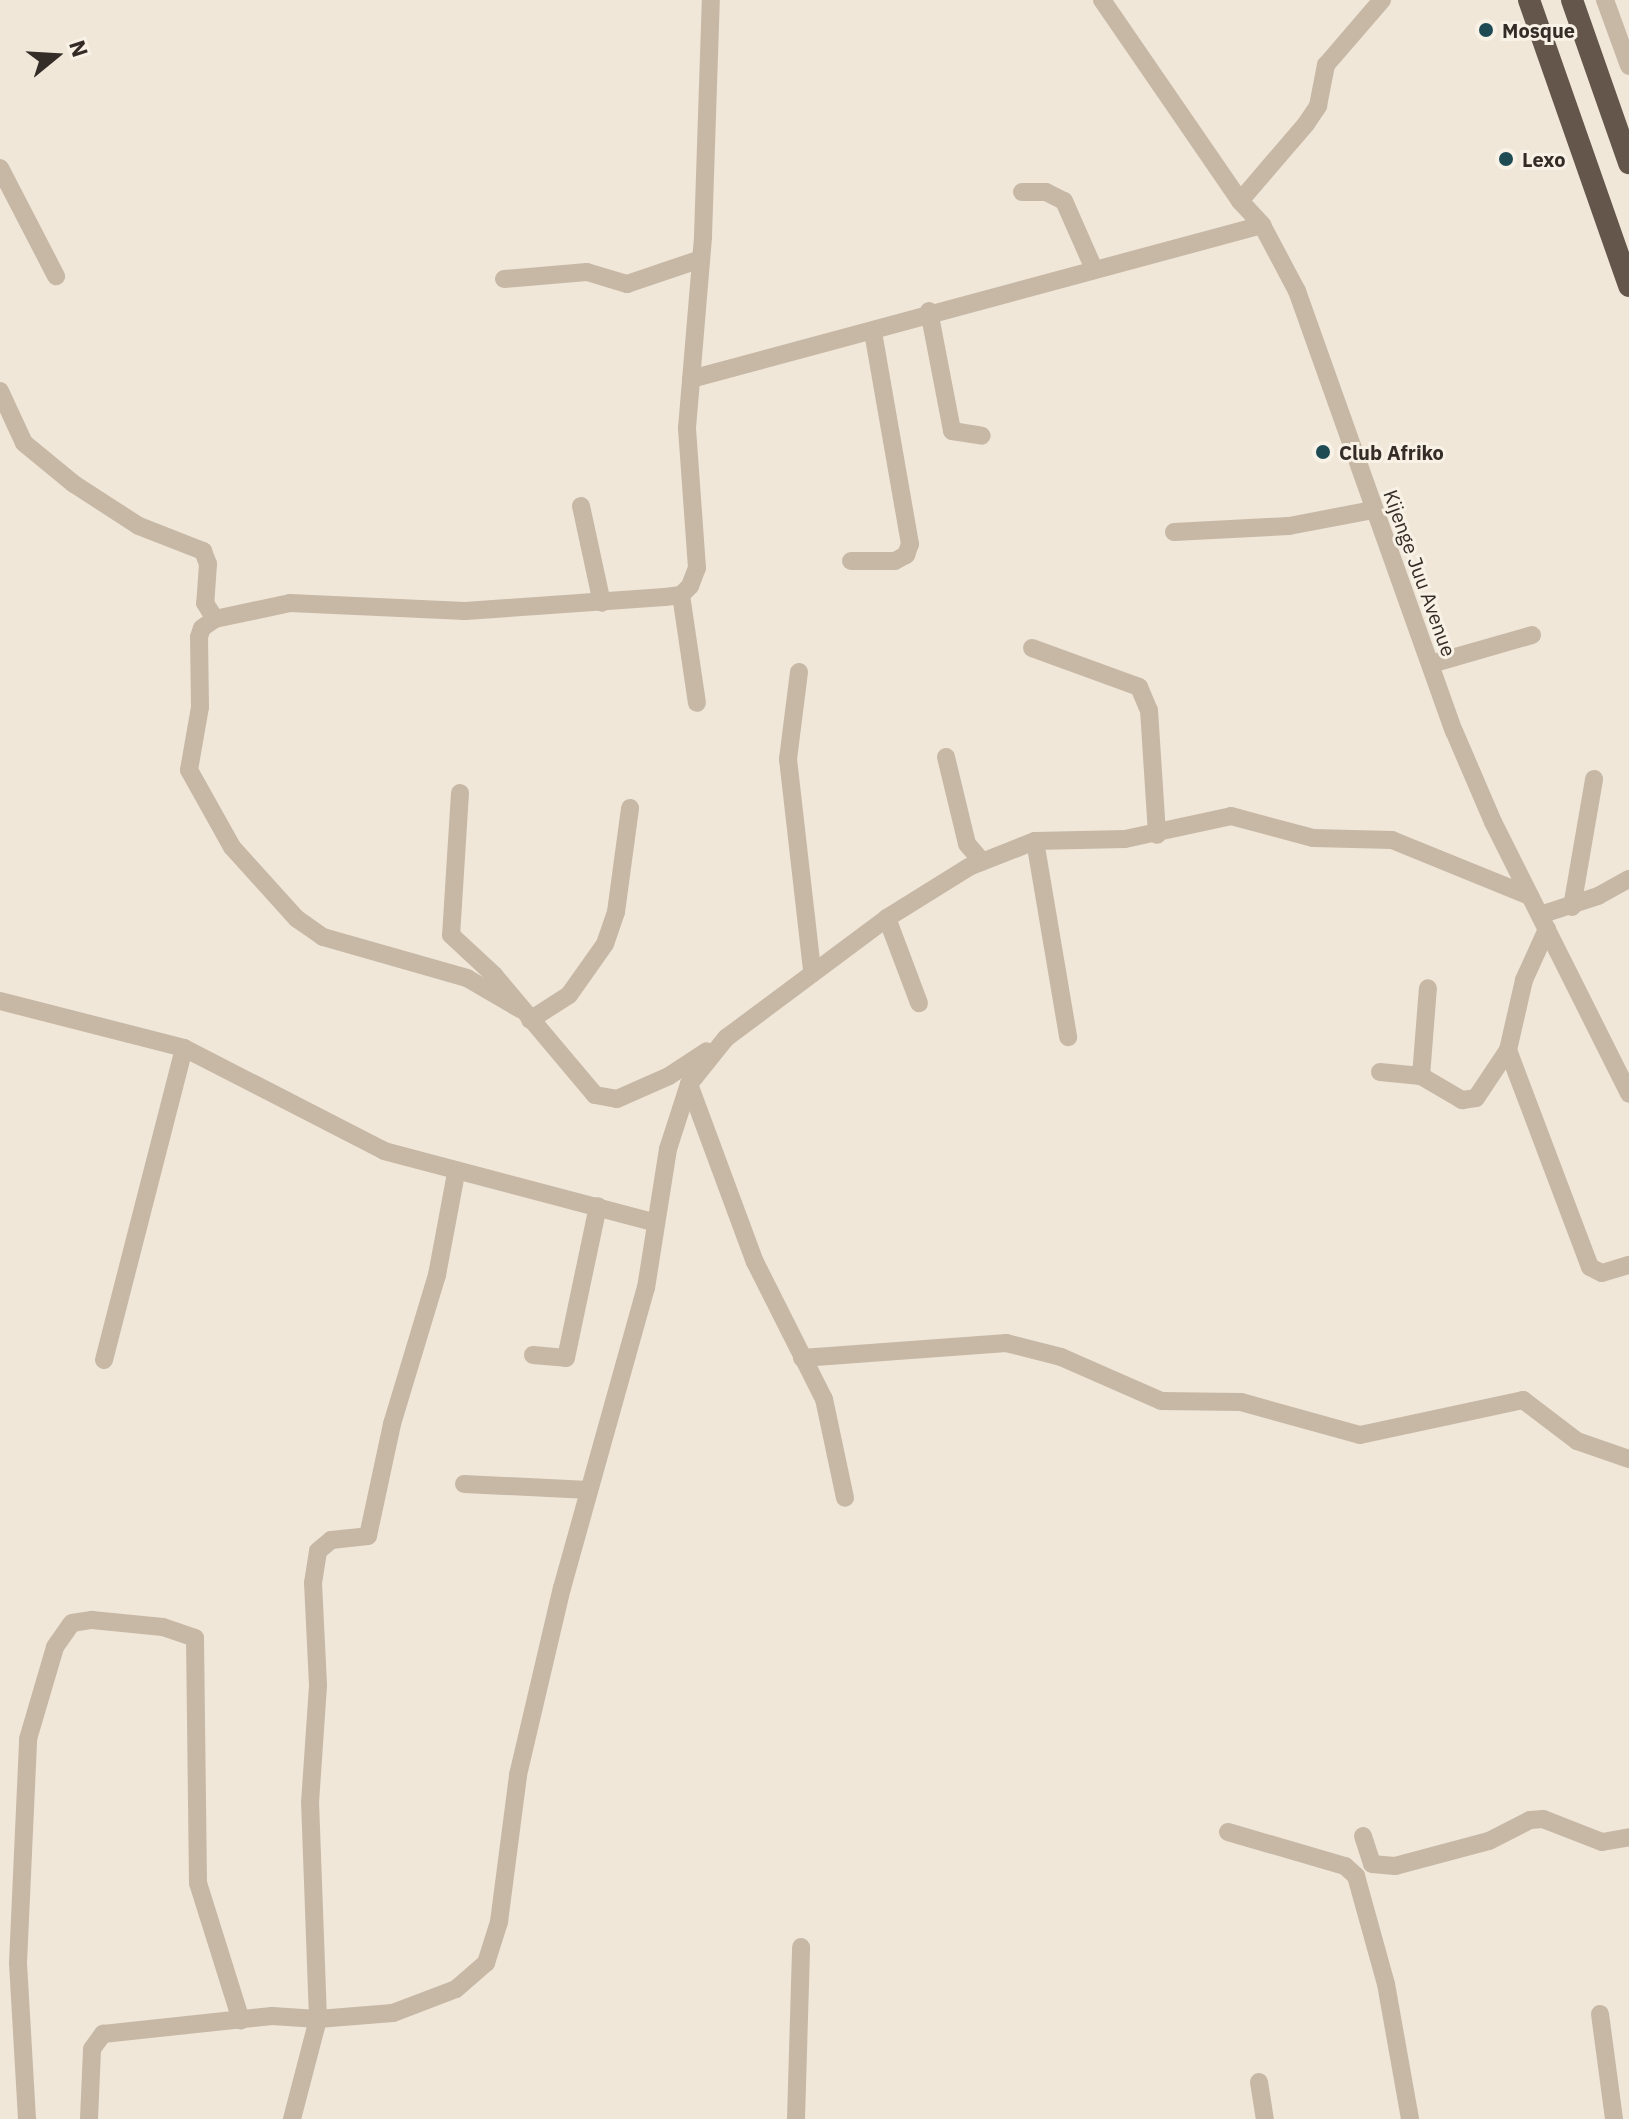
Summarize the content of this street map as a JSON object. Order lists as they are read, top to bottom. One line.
{"streets":{"street":["Kijenge Juu Avenue"]},"places":["Mosque","Lexo","Club Afriko"],"north":"right"}
